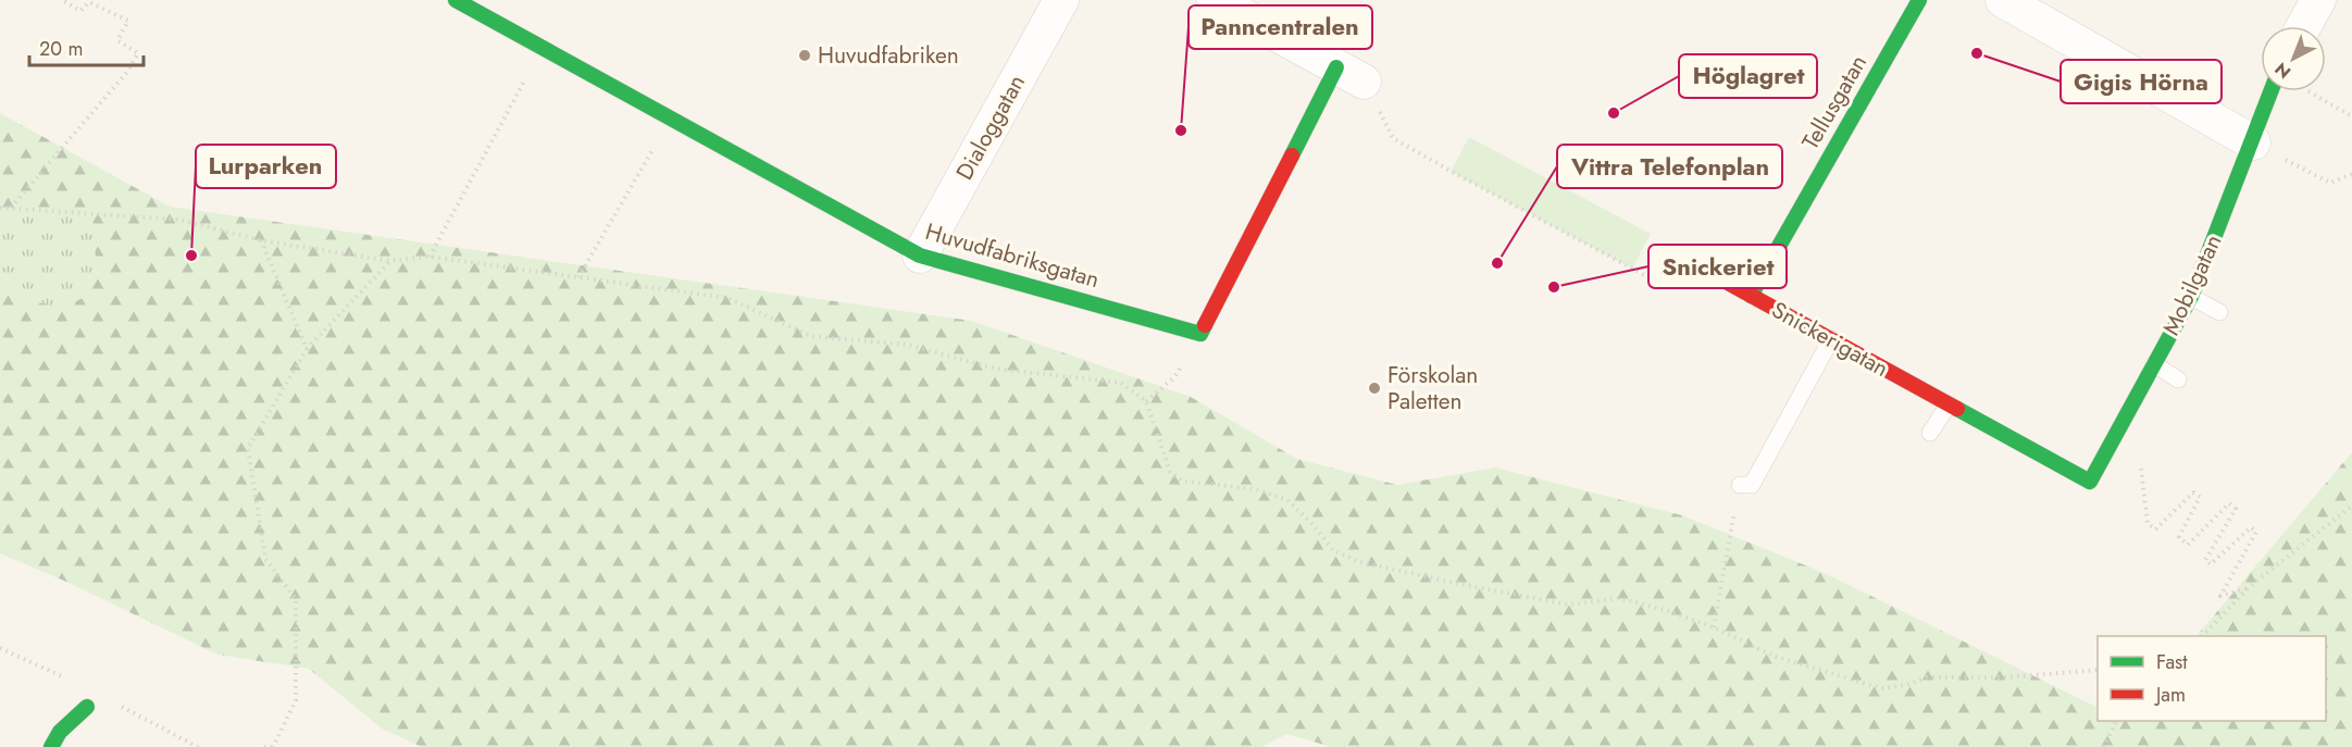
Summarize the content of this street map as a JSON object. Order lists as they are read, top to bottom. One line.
{"streets":{"street":["Tellusgatan","Dialoggatan","Huvudfabriksgatan","Mobilgatan","Snickerigatan"]},"crossings":[["Tellusgatan","Snickerigatan"],["Dialoggatan","Huvudfabriksgatan"],["Mobilgatan","Snickerigatan"]],"places":["Gigis Hörna","Huvudfabriken","Höglagret","Panncentralen","Lurparken","Vittra Telefonplan","Snickeriet","Förskolan Paletten"],"legend":["Fast","Jam"],"scale_bar":"20 m","north":"bottom left"}
